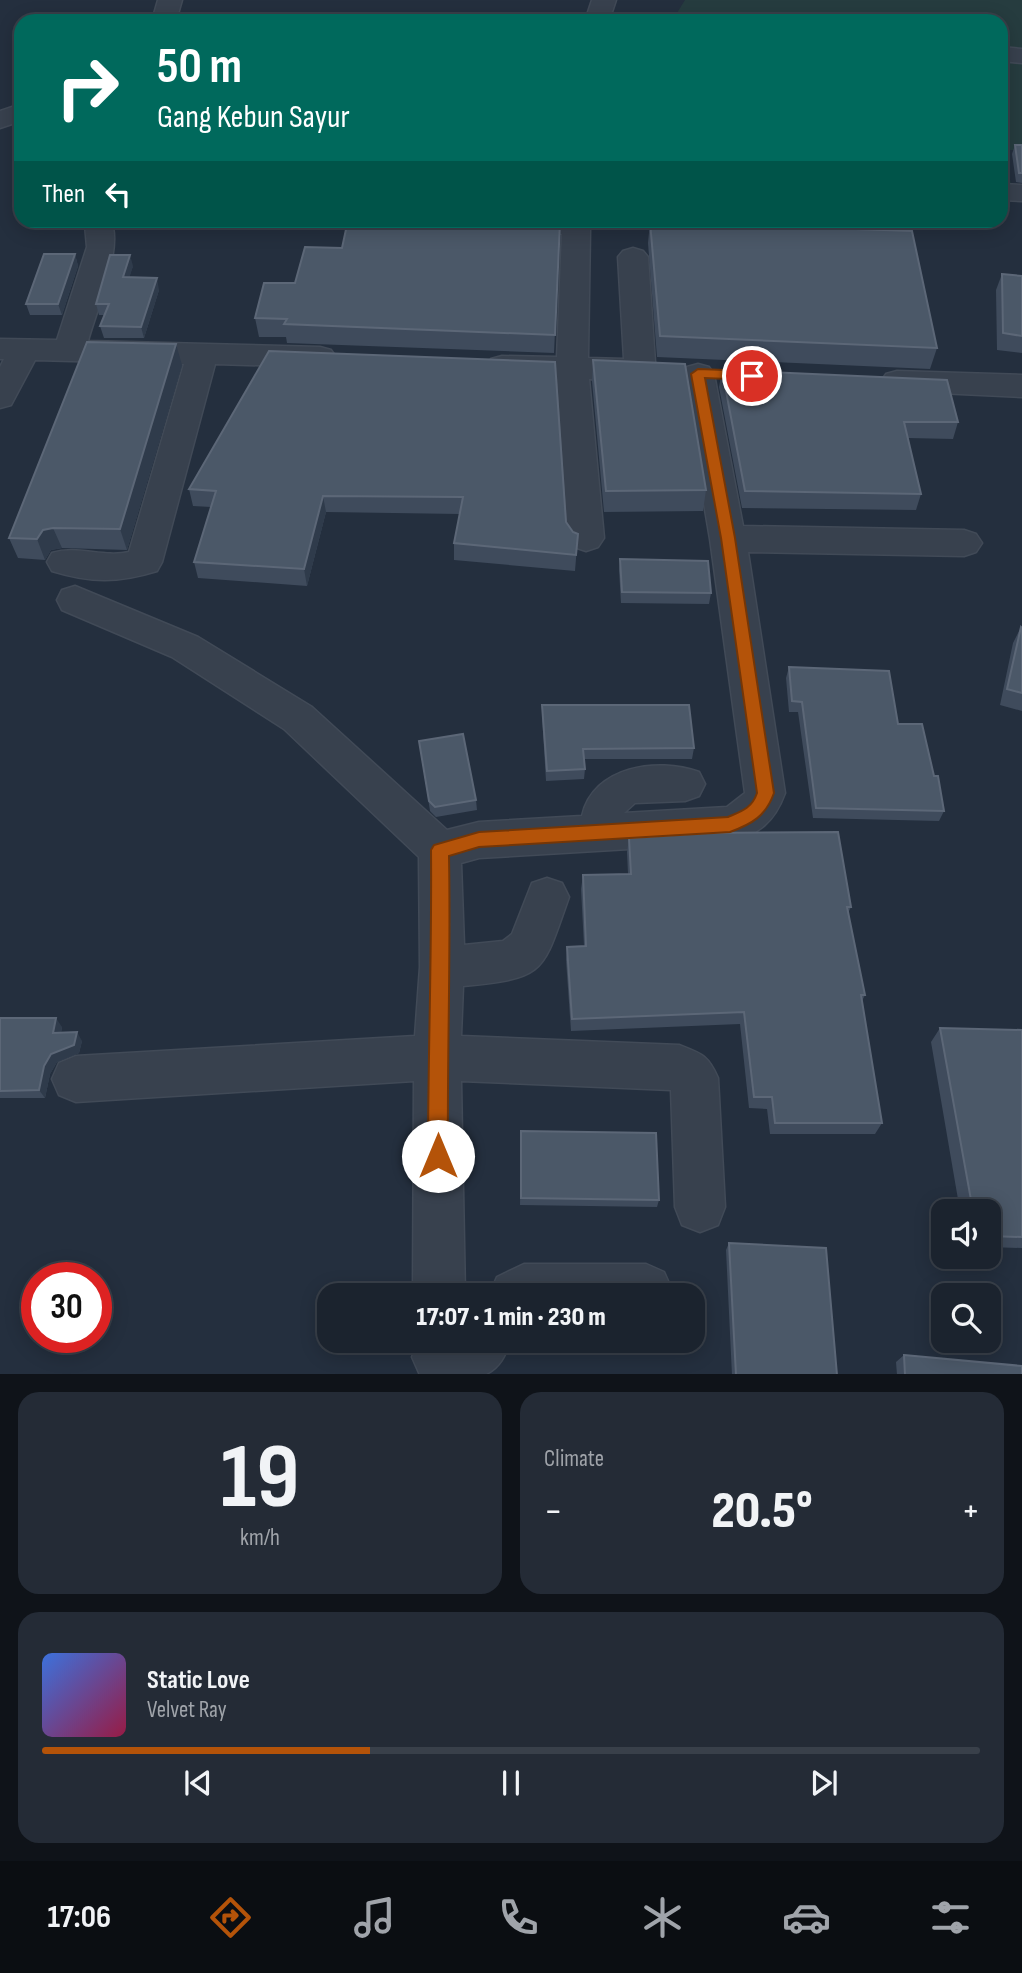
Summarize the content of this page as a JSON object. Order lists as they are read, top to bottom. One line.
{"page":{"turn":["50 m","Gang Kebun Sayur"],"then":"Then","limit":"30","trip":"17:07 · 1 min · 230 m","tile":[["19","km/h"],"Climate"],"heat":["−","20.5°","+"],"song":["Static Love","Velvet Ray"],"tabs":"17:06"}}
